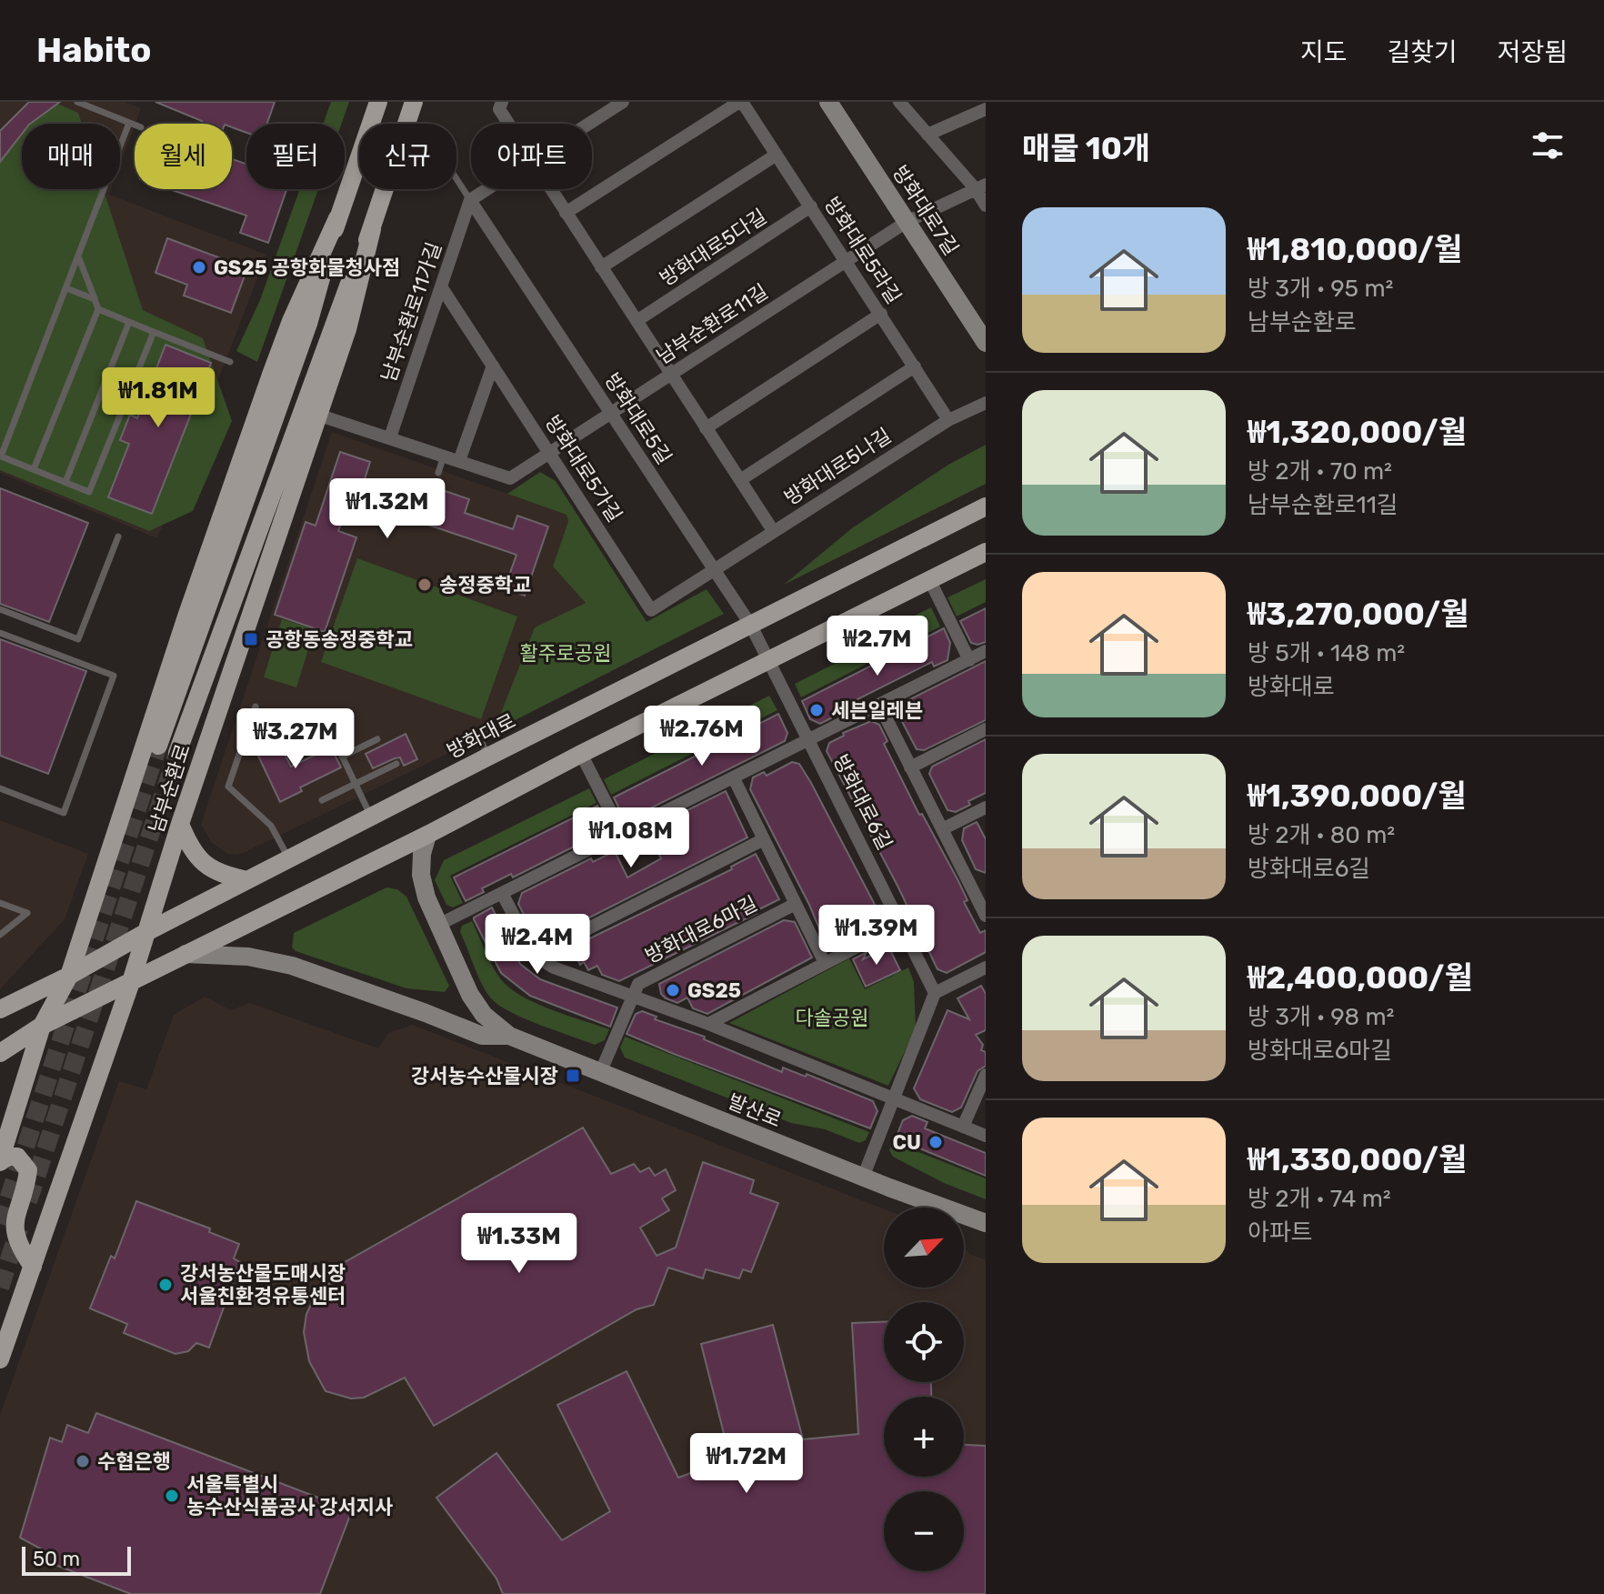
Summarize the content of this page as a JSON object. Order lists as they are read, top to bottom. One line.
{"streets":{"main road":["방화대로","남부순환로"],"street":["방화대로7길","방화대로5다길","방화대로5라길","남부순환로11가길","남부순환로11길","방화대로5길","방화대로5나길","방화대로5가길","방화대로6길","방화대로6마길","발산로"]},"crossings":[["방화대로7길","남부순환로11길"],["방화대로5다길","방화대로5라길"],["방화대로5라길","남부순환로11길"],["방화대로5라길","방화대로5나길"],["남부순환로11가길","남부순환로11길"],["남부순환로11가길","방화대로5길"],["남부순환로11가길","방화대로5가길"],["남부순환로11길","방화대로5길"],["남부순환로11길","방화대로5가길"],["남부순환로11길","남부순환로"],["방화대로5길","방화대로5나길"],["방화대로5길","방화대로5가길"],["방화대로5길","방화대로"],["방화대로5길","방화대로6길"],["방화대로5나길","방화대로5가길"],["방화대로","남부순환로"]],"parks":["활주로공원","다솔공원"],"places":{"other":["GS25 공항화물청사점","송정중학교","세븐일레븐","GS25","CU","강서농산물도매시장 서울친환경유통센터","수협은행","서울특별시 농수산식품공사 강서지사"],"transit":["공항동송정중학교","강서농수산물시장"]},"scale_bar":"50 m","north":"top right","page":{"header":"Habito","nav":["지도","길찾기","저장됨"],"heading":"매물 10개","chip":["매매","월세","필터","신규","아파트"],"list":[{"name":"₩1,810,000/월","note":"방 3개 · 95 m² · 남부순환로"},{"name":"₩1,320,000/월","note":"방 2개 · 70 m² · 남부순환로11길"},{"name":"₩3,270,000/월","note":"방 5개 · 148 m² · 방화대로"},{"name":"₩1,390,000/월","note":"방 2개 · 80 m² · 방화대로6길"},{"name":"₩2,400,000/월","note":"방 3개 · 98 m² · 방화대로6마길"},{"name":"₩1,330,000/월","note":"방 2개 · 74 m² · 아파트"}],"price":["₩1.81M","₩1.32M","₩2.7M","₩2.76M","₩3.27M","₩1.08M","₩1.39M","₩2.4M","₩1.33M","₩1.72M"],"map_buttons":["+","−"],"scale":"50 m"}}
